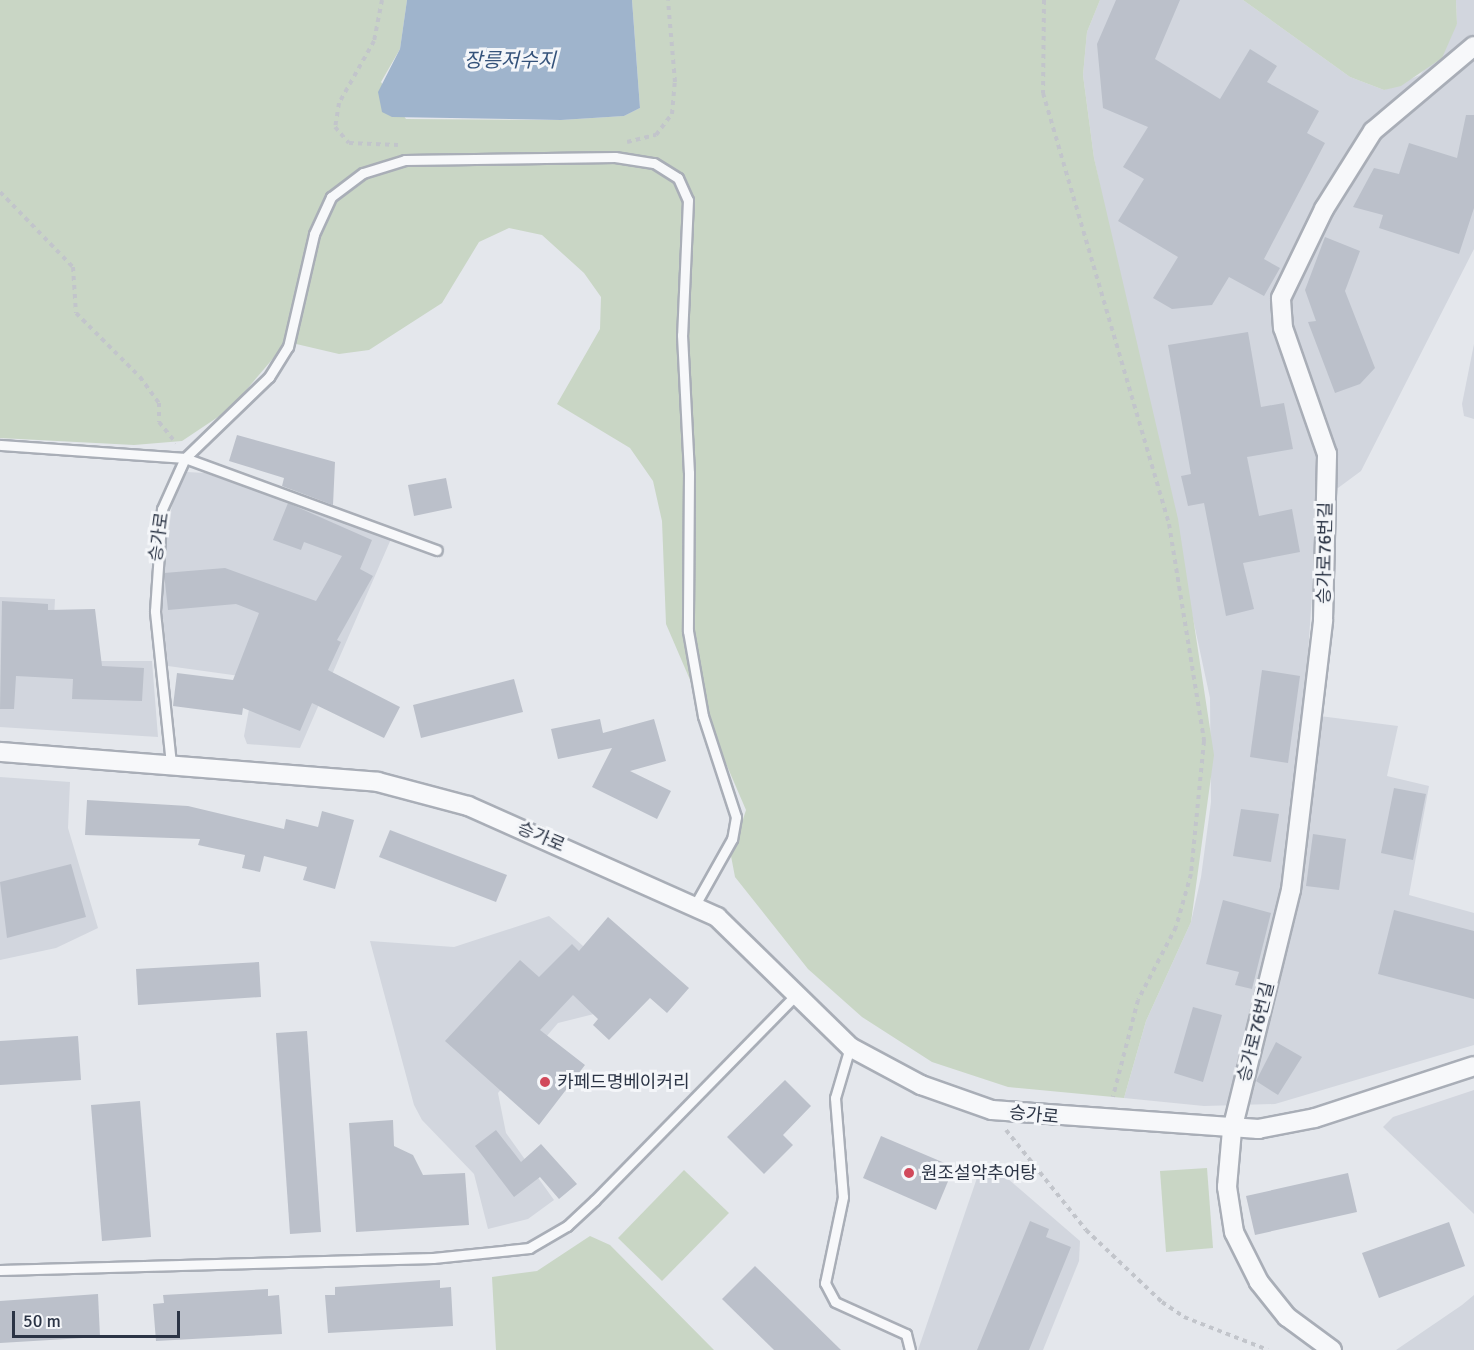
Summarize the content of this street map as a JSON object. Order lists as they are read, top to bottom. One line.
{"streets":{"street":["승가로","승가로76번길"]},"crossings":[["승가로","승가로76번길"]],"water":["장릉저수지"],"places":["카페드명베이커리","원조설악추어탕"],"scale_bar":"50 m"}
